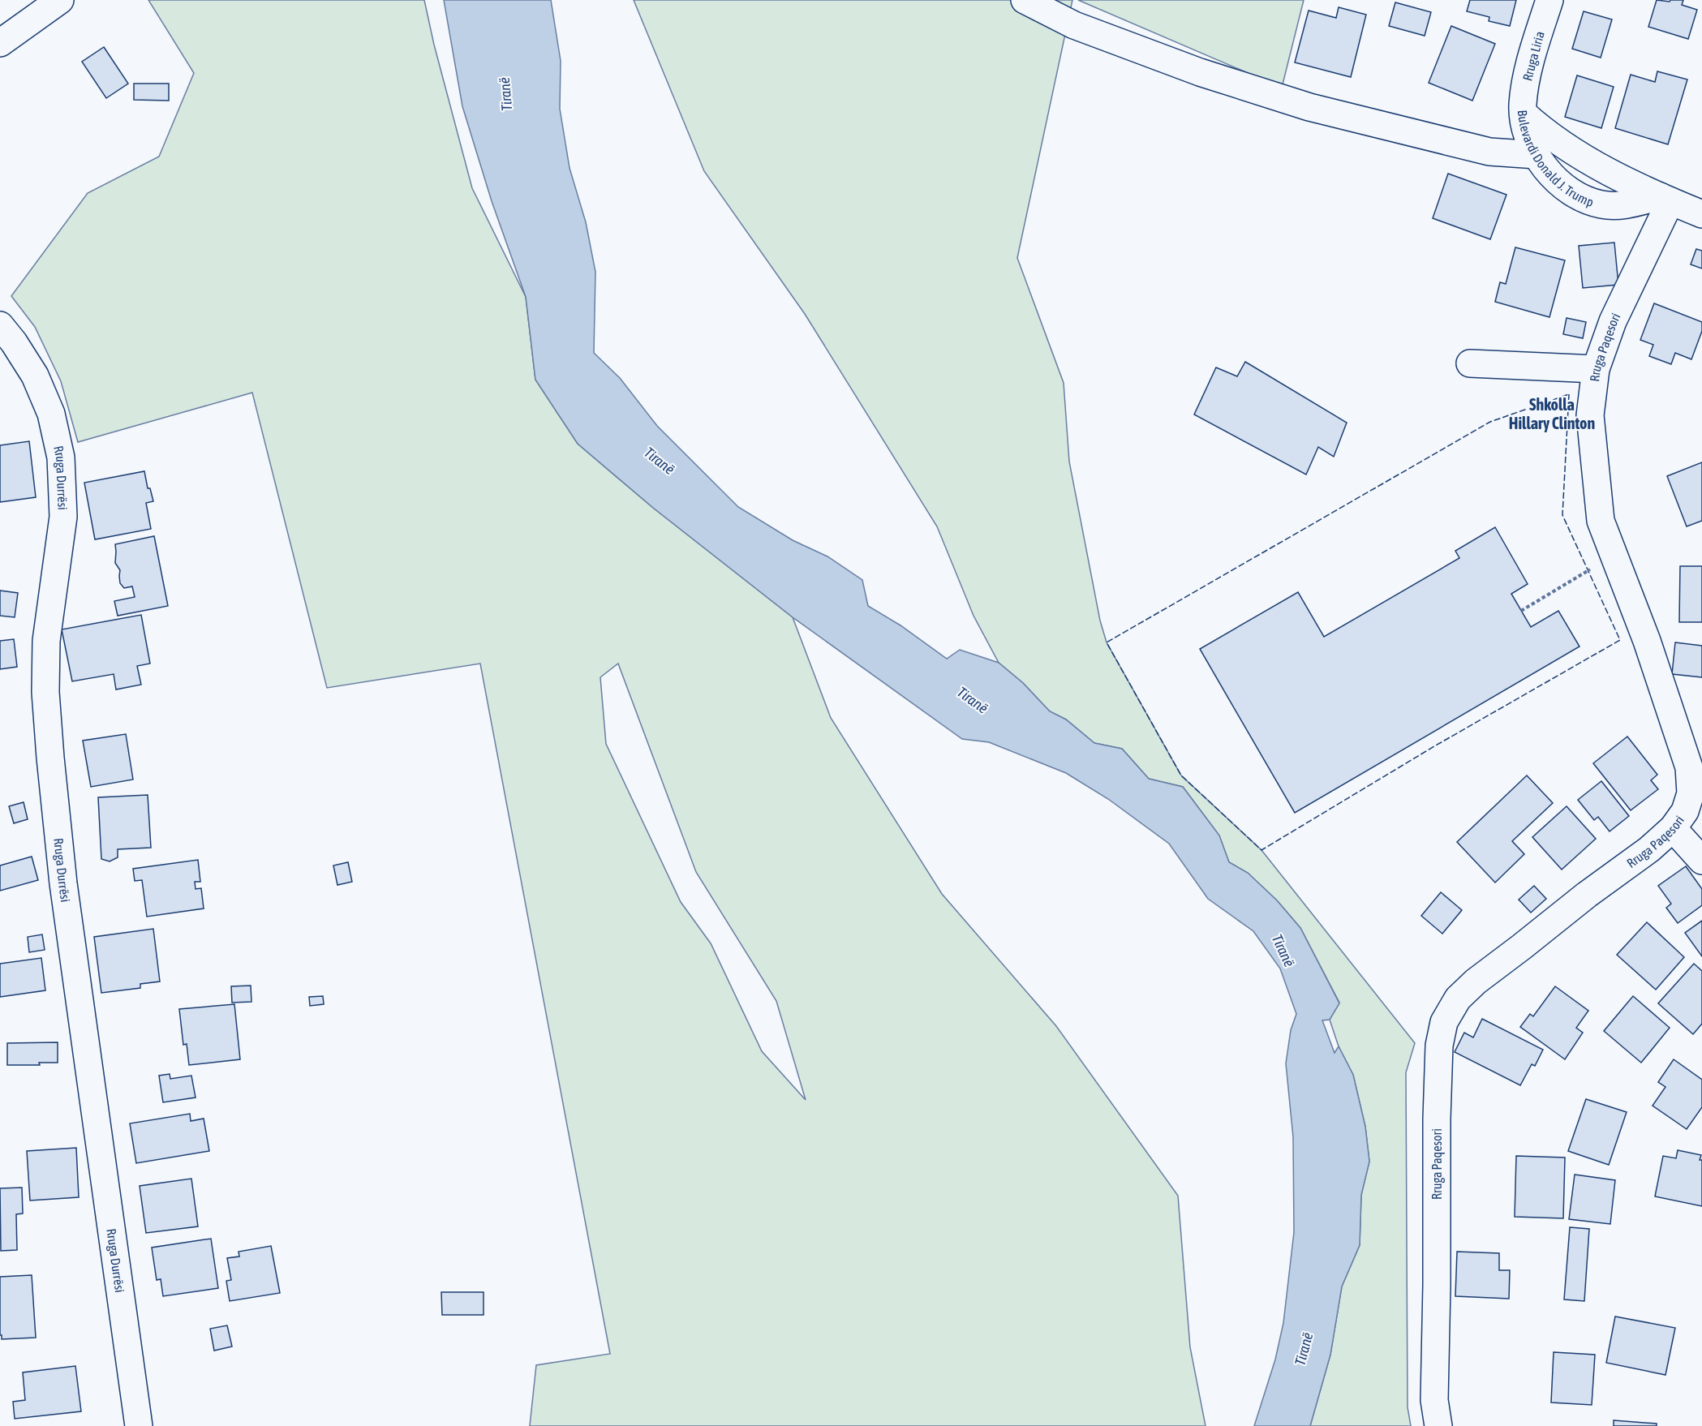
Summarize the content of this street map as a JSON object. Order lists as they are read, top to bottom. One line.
{"streets":{"street":["Rruga Liria","Bulevardi Donald J. Trump","Rruga Paqesori","Rruga Durrësi"]},"crossings":[["Rruga Liria","Bulevardi Donald J. Trump"],["Bulevardi Donald J. Trump","Rruga Paqesori"]],"districts":["Shkolla Hillary Clinton"],"water":["Tiranë"]}
